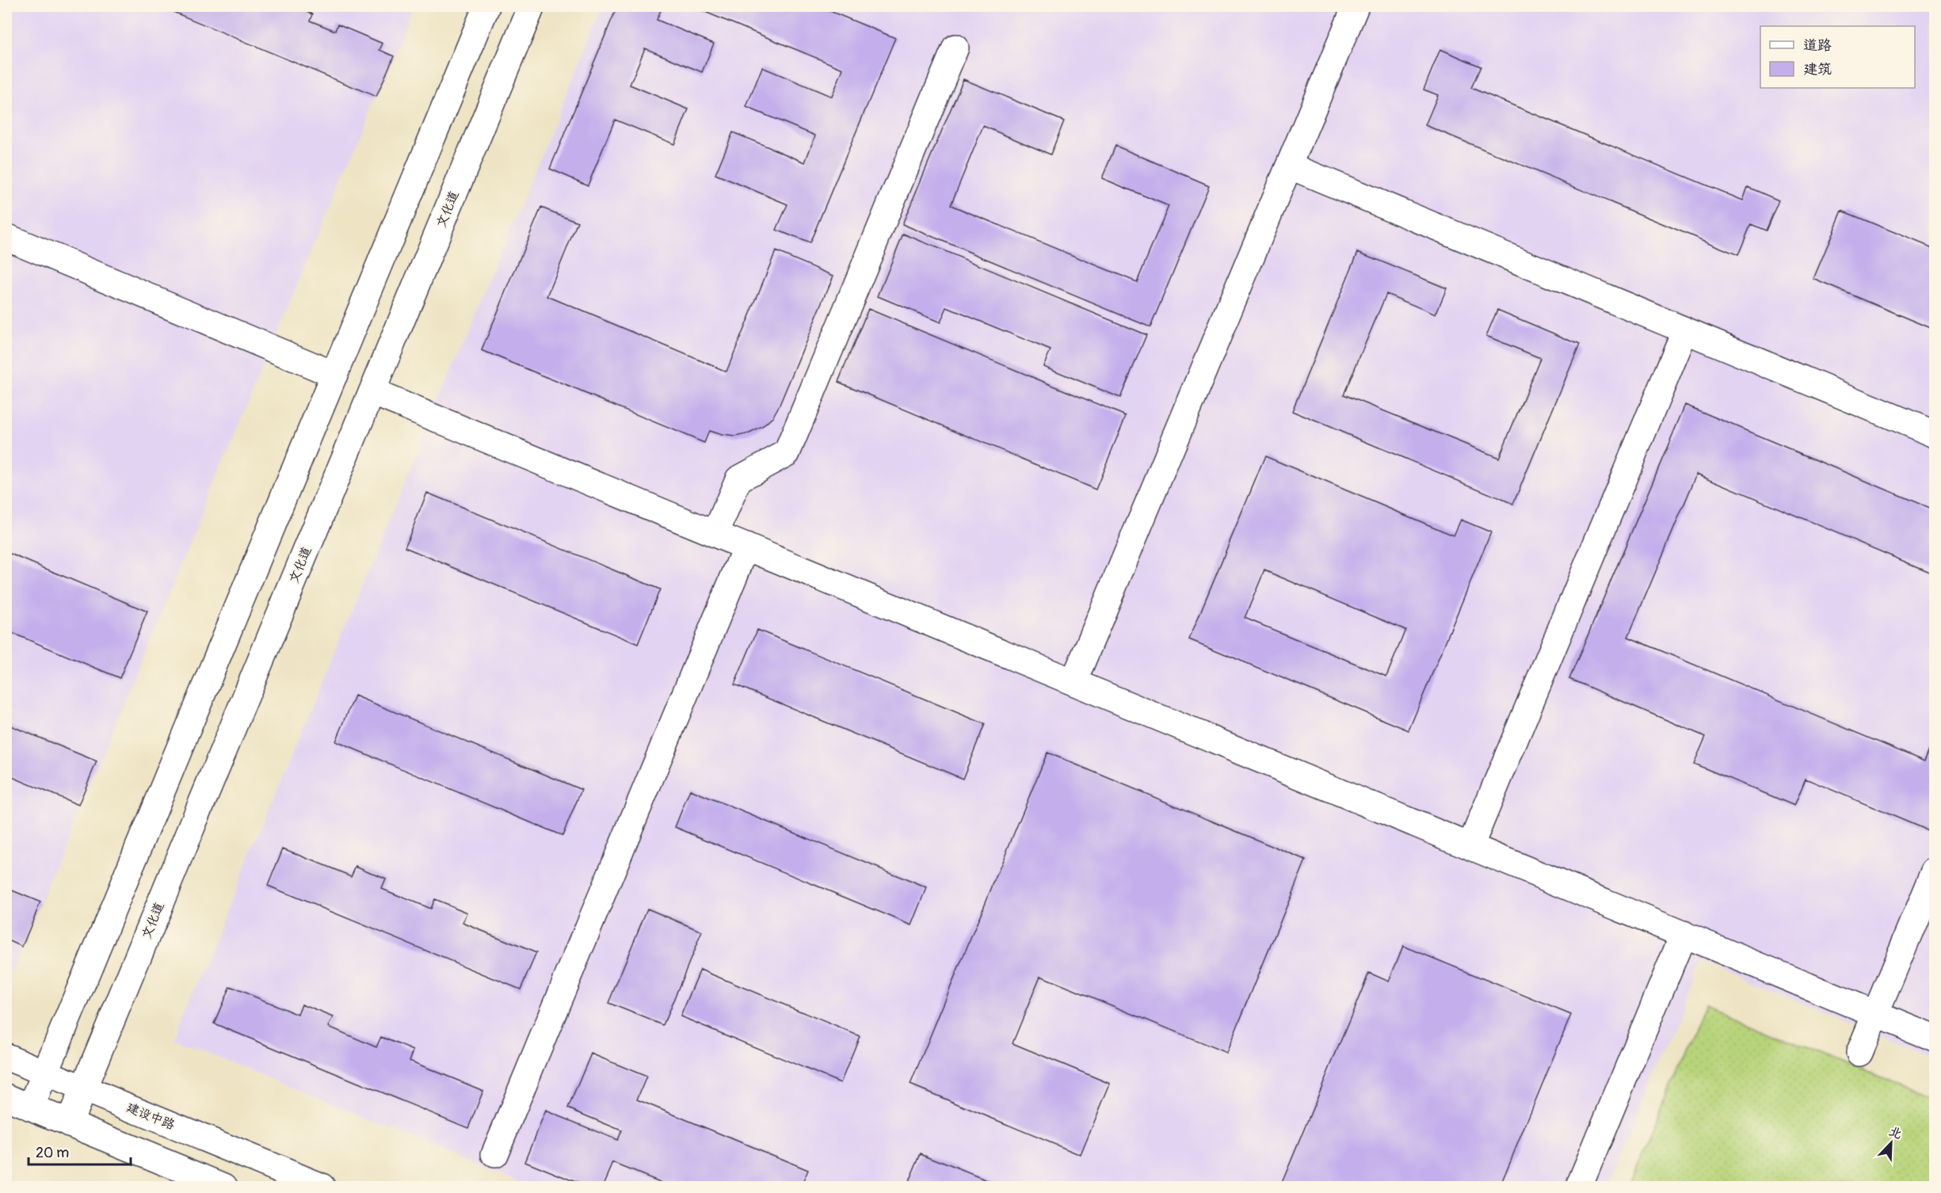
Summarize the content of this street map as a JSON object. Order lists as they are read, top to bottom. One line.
{"streets":{"main road":["文化道","建设中路"]},"crossings":[["文化道","建设中路"]],"legend":["道路","建筑"],"scale_bar":"20 m","north":"top right"}
